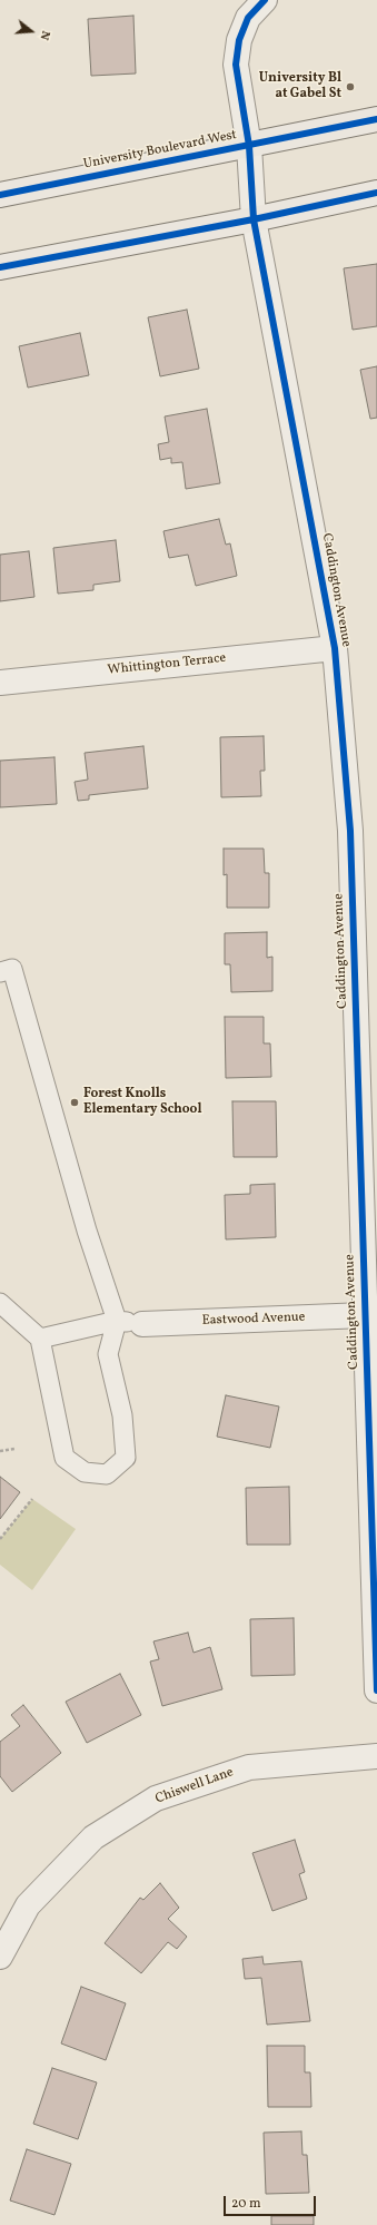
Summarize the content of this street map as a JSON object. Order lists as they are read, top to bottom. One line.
{"streets":{"main road":["University Boulevard West"],"street":["Caddington Avenue","Whittington Terrace","Eastwood Avenue","Chiswell Lane"]},"crossings":[["University Boulevard West","Caddington Avenue"],["Caddington Avenue","Whittington Terrace"],["Caddington Avenue","Eastwood Avenue"]],"places":["University Bl at Gabel St","Forest Knolls Elementary School"],"scale_bar":"20 m","north":"right"}
